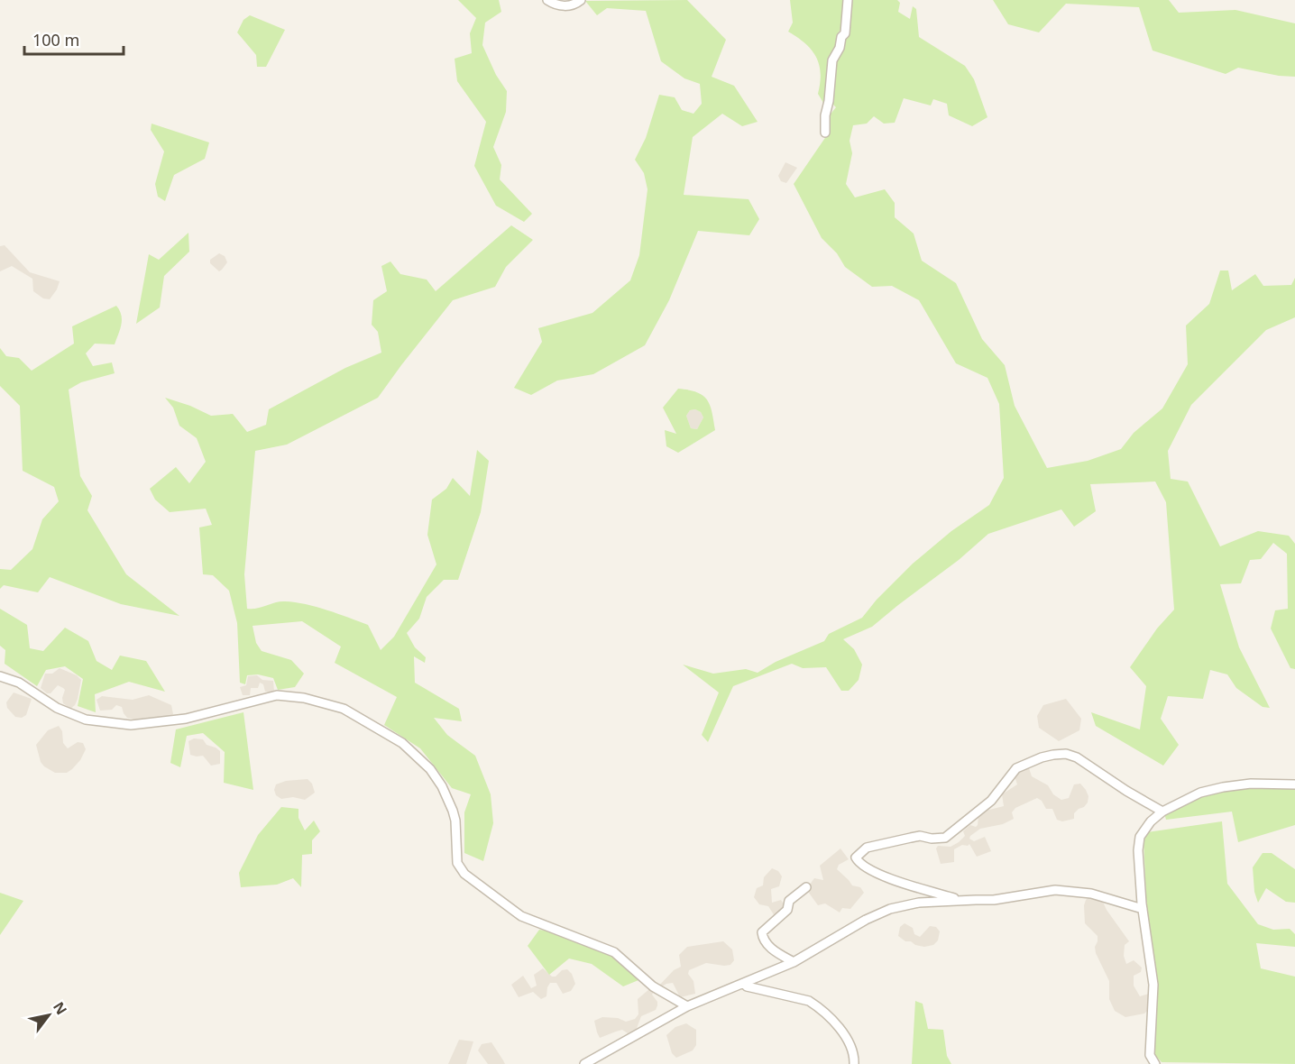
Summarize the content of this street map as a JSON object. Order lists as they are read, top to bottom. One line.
{"scale_bar":"100 m","north":"top right"}
